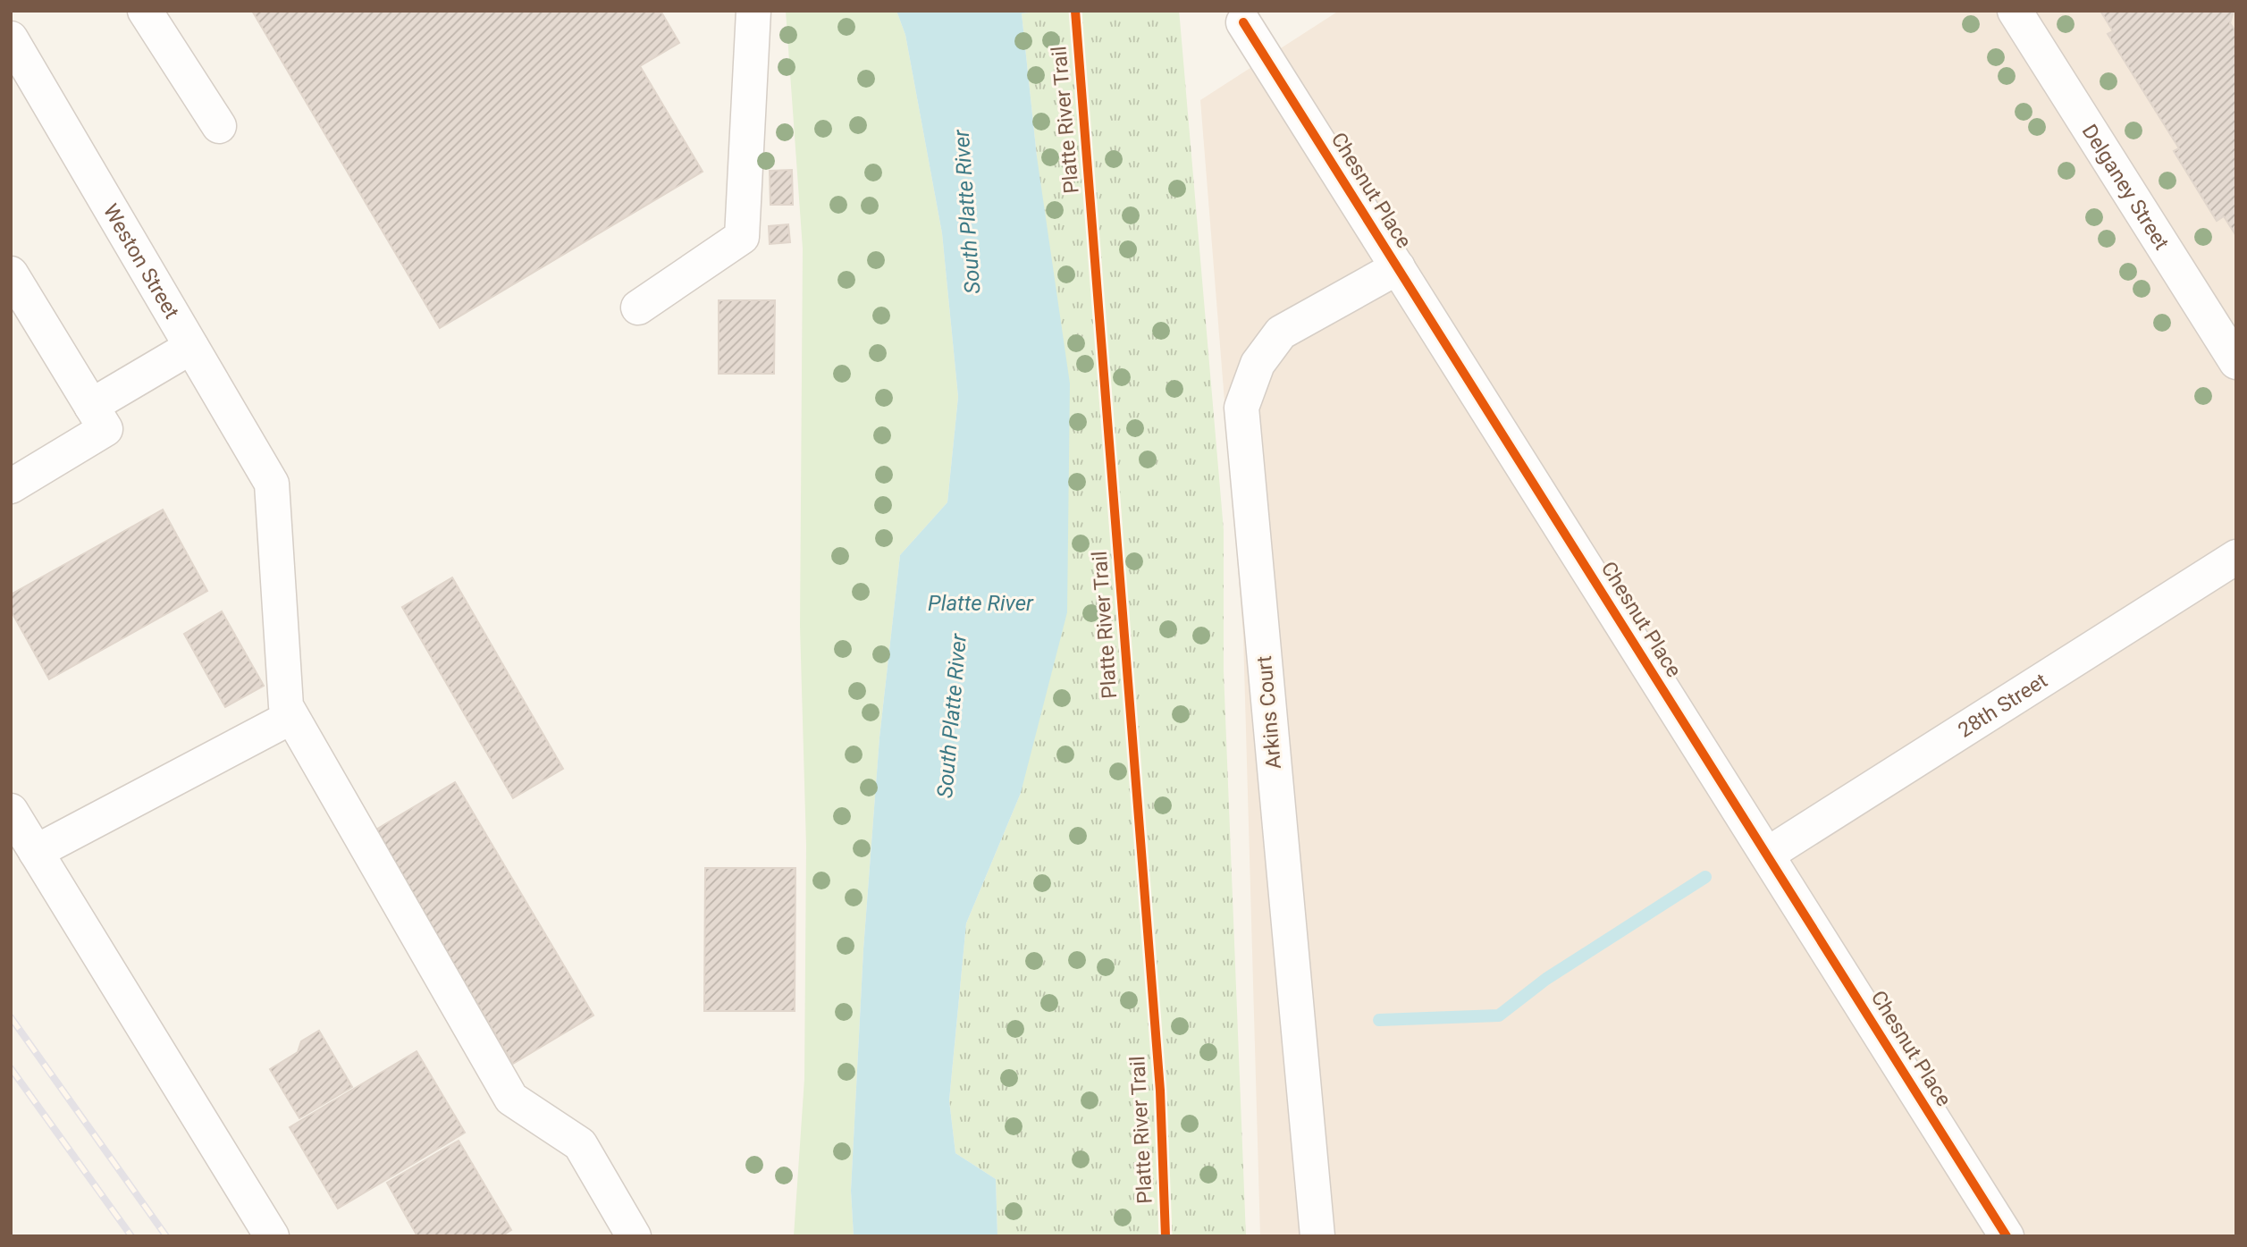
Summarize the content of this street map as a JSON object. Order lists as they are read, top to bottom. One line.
{"streets":{"street":["Delganey Street","Chesnut Place","Weston Street","28th Street","Arkins Court"],"cycle path":["Platte River Trail"]},"crossings":[["Chesnut Place","28th Street"],["Chesnut Place","Arkins Court"]],"water":["South Platte River","Platte River"]}
